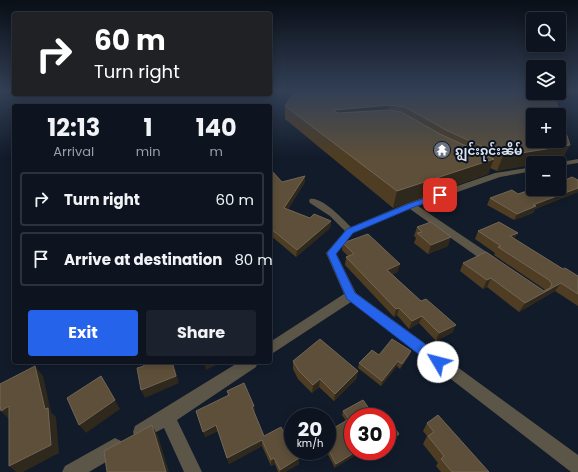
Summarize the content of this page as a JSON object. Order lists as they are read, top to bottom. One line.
{"places":{"temple":["ၵျွင်းၵုင်းၼိမ်"]},"page":{"map_buttons":["+","−"],"turn":["60 m","Turn right"],"eta":["12:13","Arrival","1","min","140","m"],"list":[{"name":"Turn right","value":"60 m"},{"name":"Arrive at destination","value":"80 m"}],"buttons":["Exit","Share"],"speed":"20 km/h","limit":"30"}}
